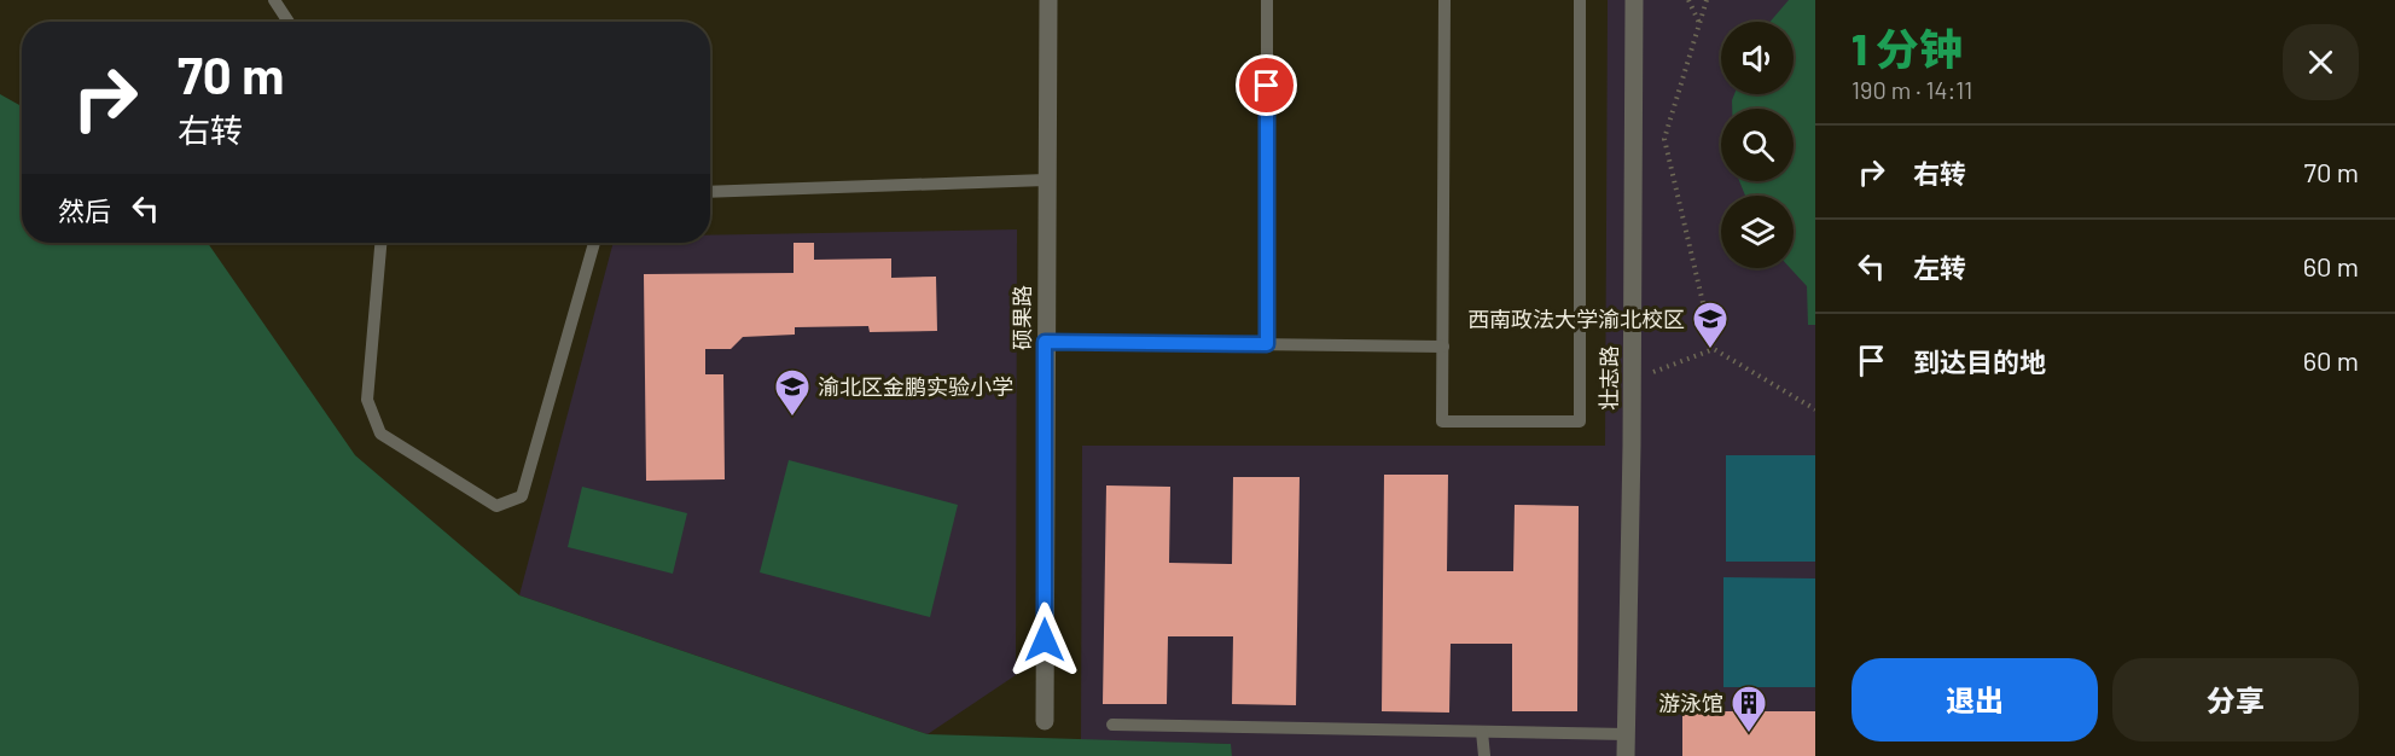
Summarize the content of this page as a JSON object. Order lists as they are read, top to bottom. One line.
{"streets":{"street":["硕果路","壮志路"]},"places":{"school or university":["西南政法大学渝北校区","渝北区金鹏实验小学"],"building":["游泳馆"]},"page":{"heading":["1 分钟","190 m · 14:11"],"turn":["70 m","右转"],"list":[{"name":"右转","value":"70 m"},{"name":"左转","value":"60 m"},{"name":"到达目的地","value":"60 m"}],"then":"然后","buttons":["退出","分享"]}}
